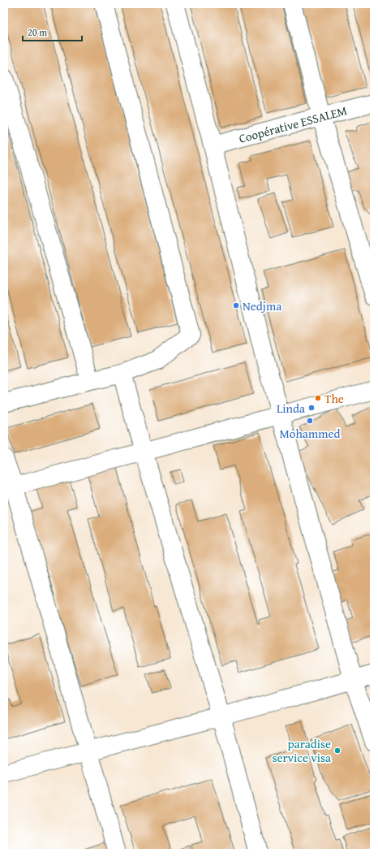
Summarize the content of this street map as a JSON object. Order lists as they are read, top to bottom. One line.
{"streets":{"street":["Coopérative ESSALEM"]},"places":["Nedjma","The","Linda","Mohammed","paradise service visa"],"scale_bar":"20 m"}
